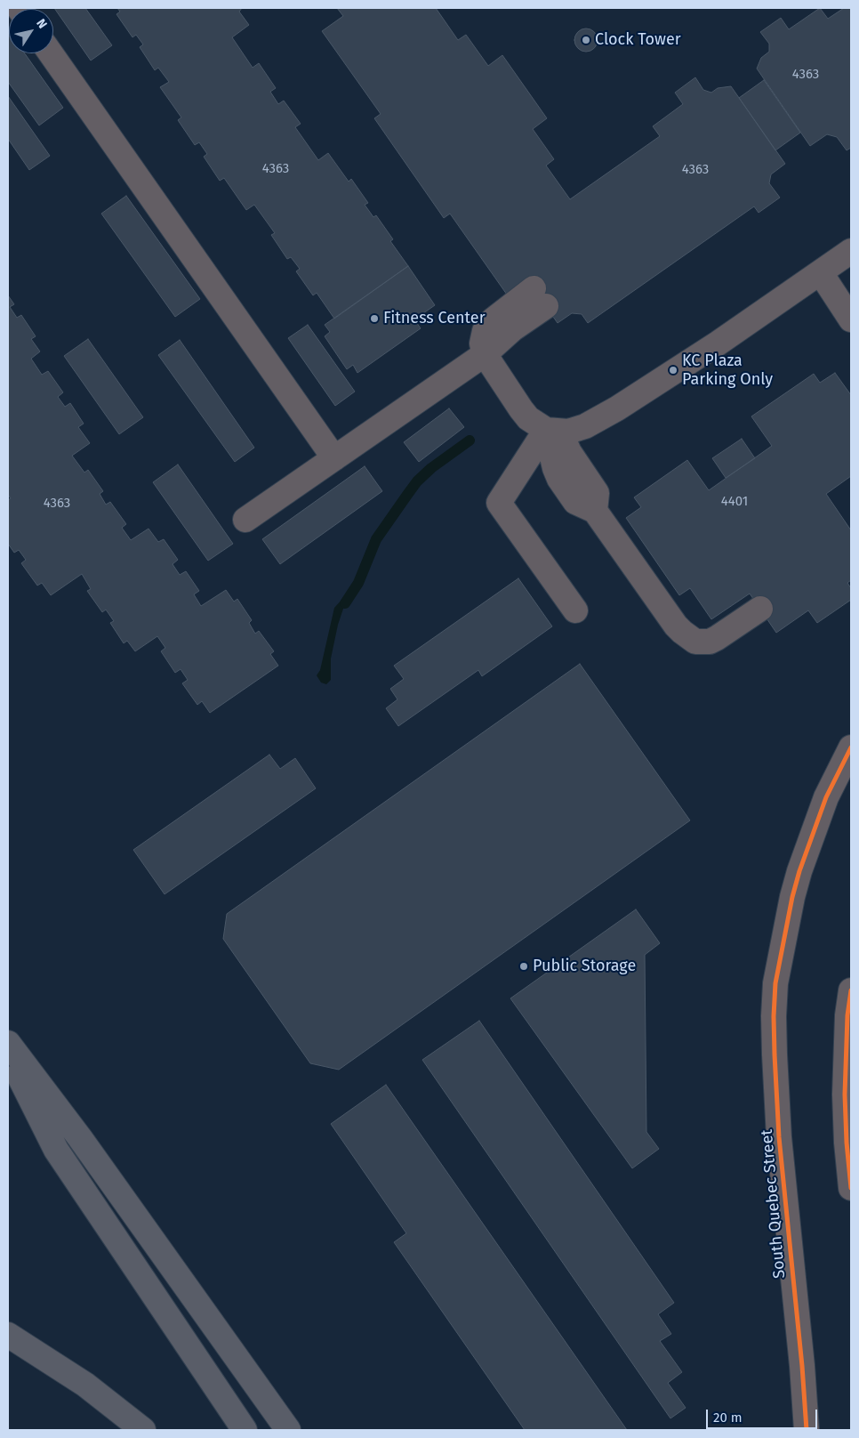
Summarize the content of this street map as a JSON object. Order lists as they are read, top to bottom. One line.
{"streets":{"street":["South Quebec Street"]},"places":["Clock Tower","Fitness Center","KC Plaza Parking Only","Public Storage"],"house_numbers":["4363","4363","4363","4401","4363"],"scale_bar":"20 m","north":"top right"}
